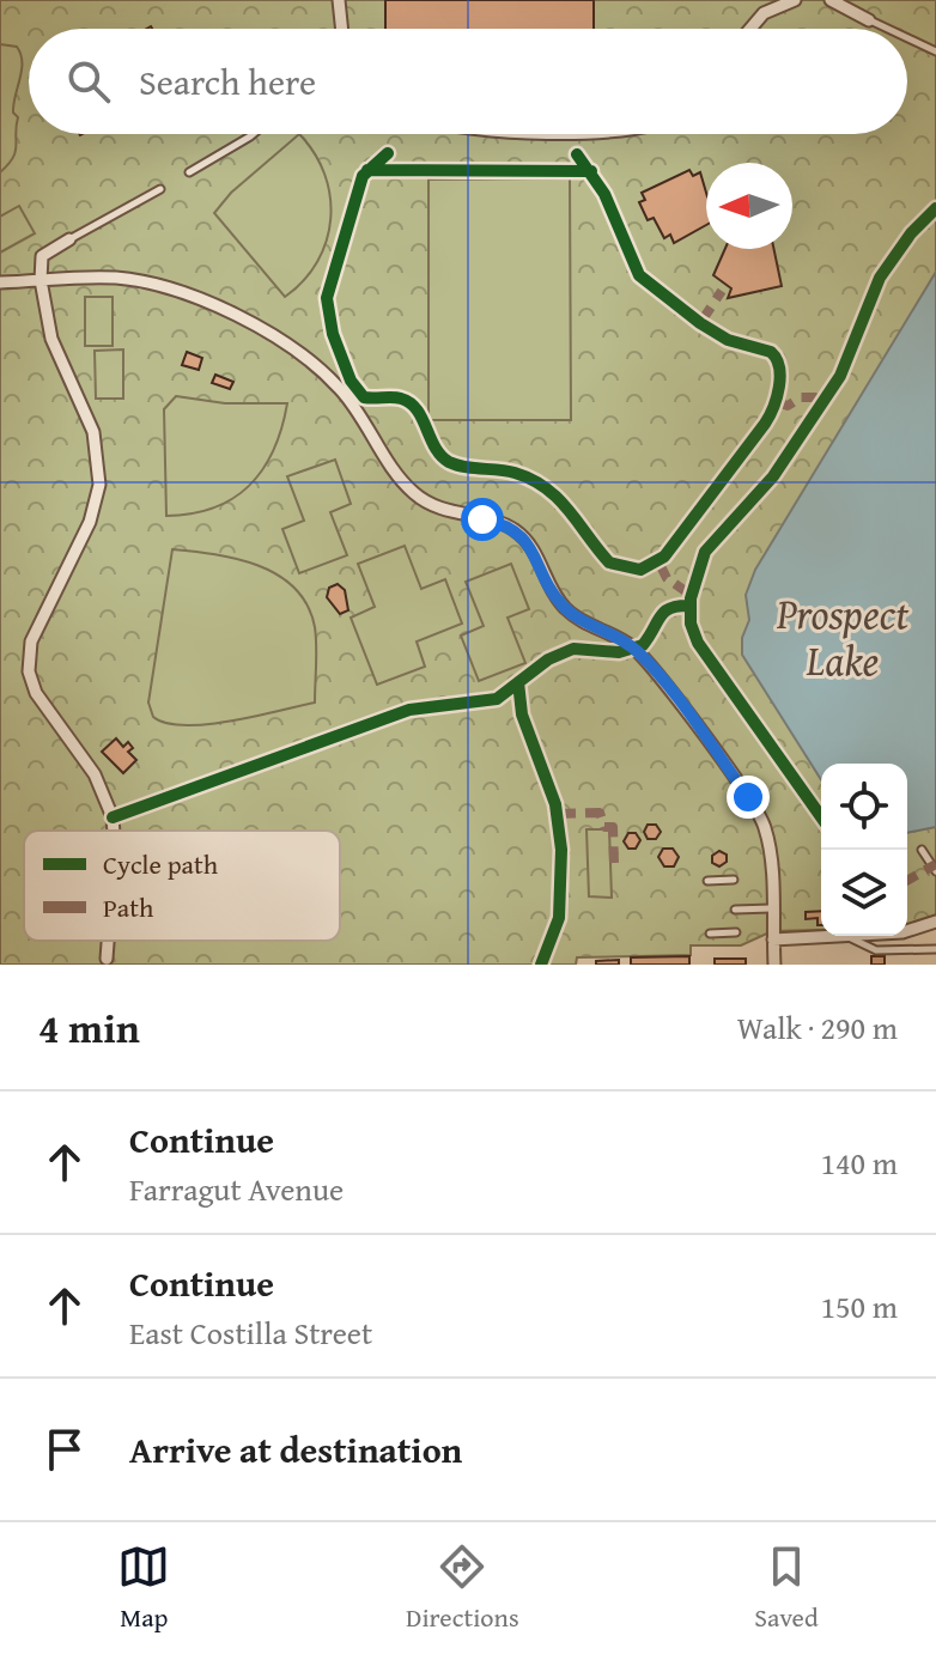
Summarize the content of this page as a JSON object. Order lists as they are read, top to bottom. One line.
{"water":["Prospect Lake"],"legend":["Cycle path","Path"],"north":"left","page":{"search":"Search here","heading":["4 min","Walk · 290 m"],"list":[["Continue","Farragut Avenue","140 m"],["Continue","East Costilla Street","150 m"],"Arrive at destination"],"nav":["Map","Directions","Saved"]}}
